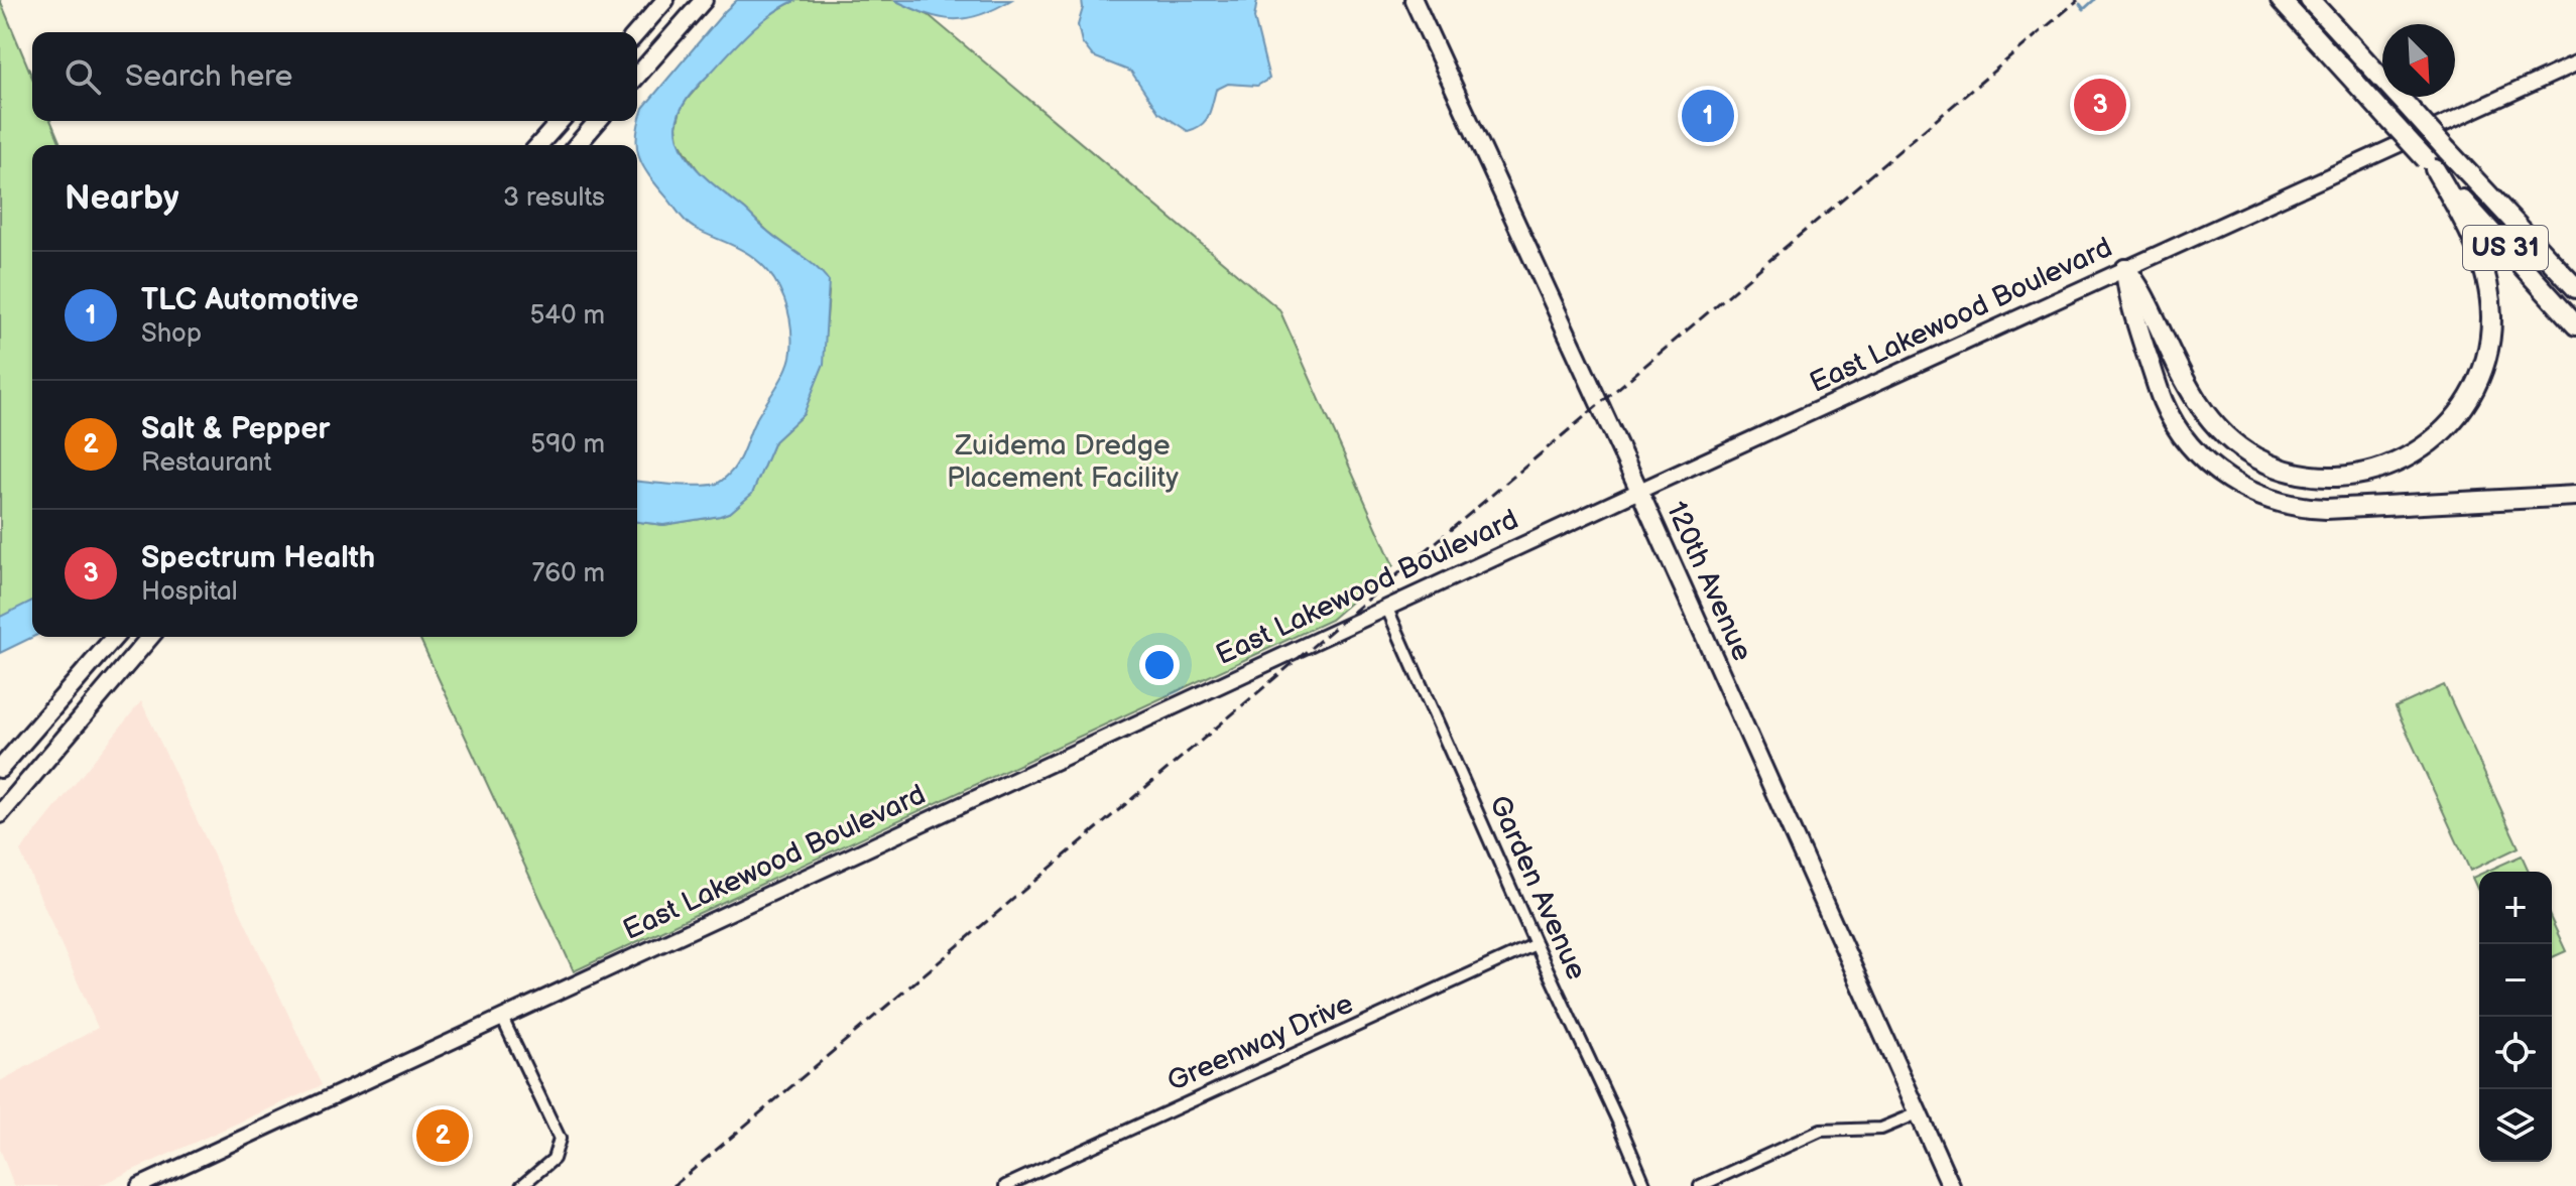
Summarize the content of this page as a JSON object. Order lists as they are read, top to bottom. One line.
{"streets":{"highway":["US 31"],"main road":["East Lakewood Boulevard","120th Avenue"],"street":["Garden Avenue","Greenway Drive"]},"crossings":[["East Lakewood Boulevard","120th Avenue"],["East Lakewood Boulevard","Garden Avenue"],["Garden Avenue","Greenway Drive"]],"parks":["Zuidema Dredge Placement Facility"],"north":"bottom right","page":{"search":"Search here","pins":["3","1","2"],"heading":["Nearby","3 results"],"list":[{"mark":"1","name":"TLC Automotive","note":"Shop","value":"540 m"},{"mark":"2","name":"Salt & Pepper","note":"Restaurant","value":"590 m"},{"mark":"3","name":"Spectrum Health","note":"Hospital","value":"760 m"}],"map_buttons":["+","−"]}}
